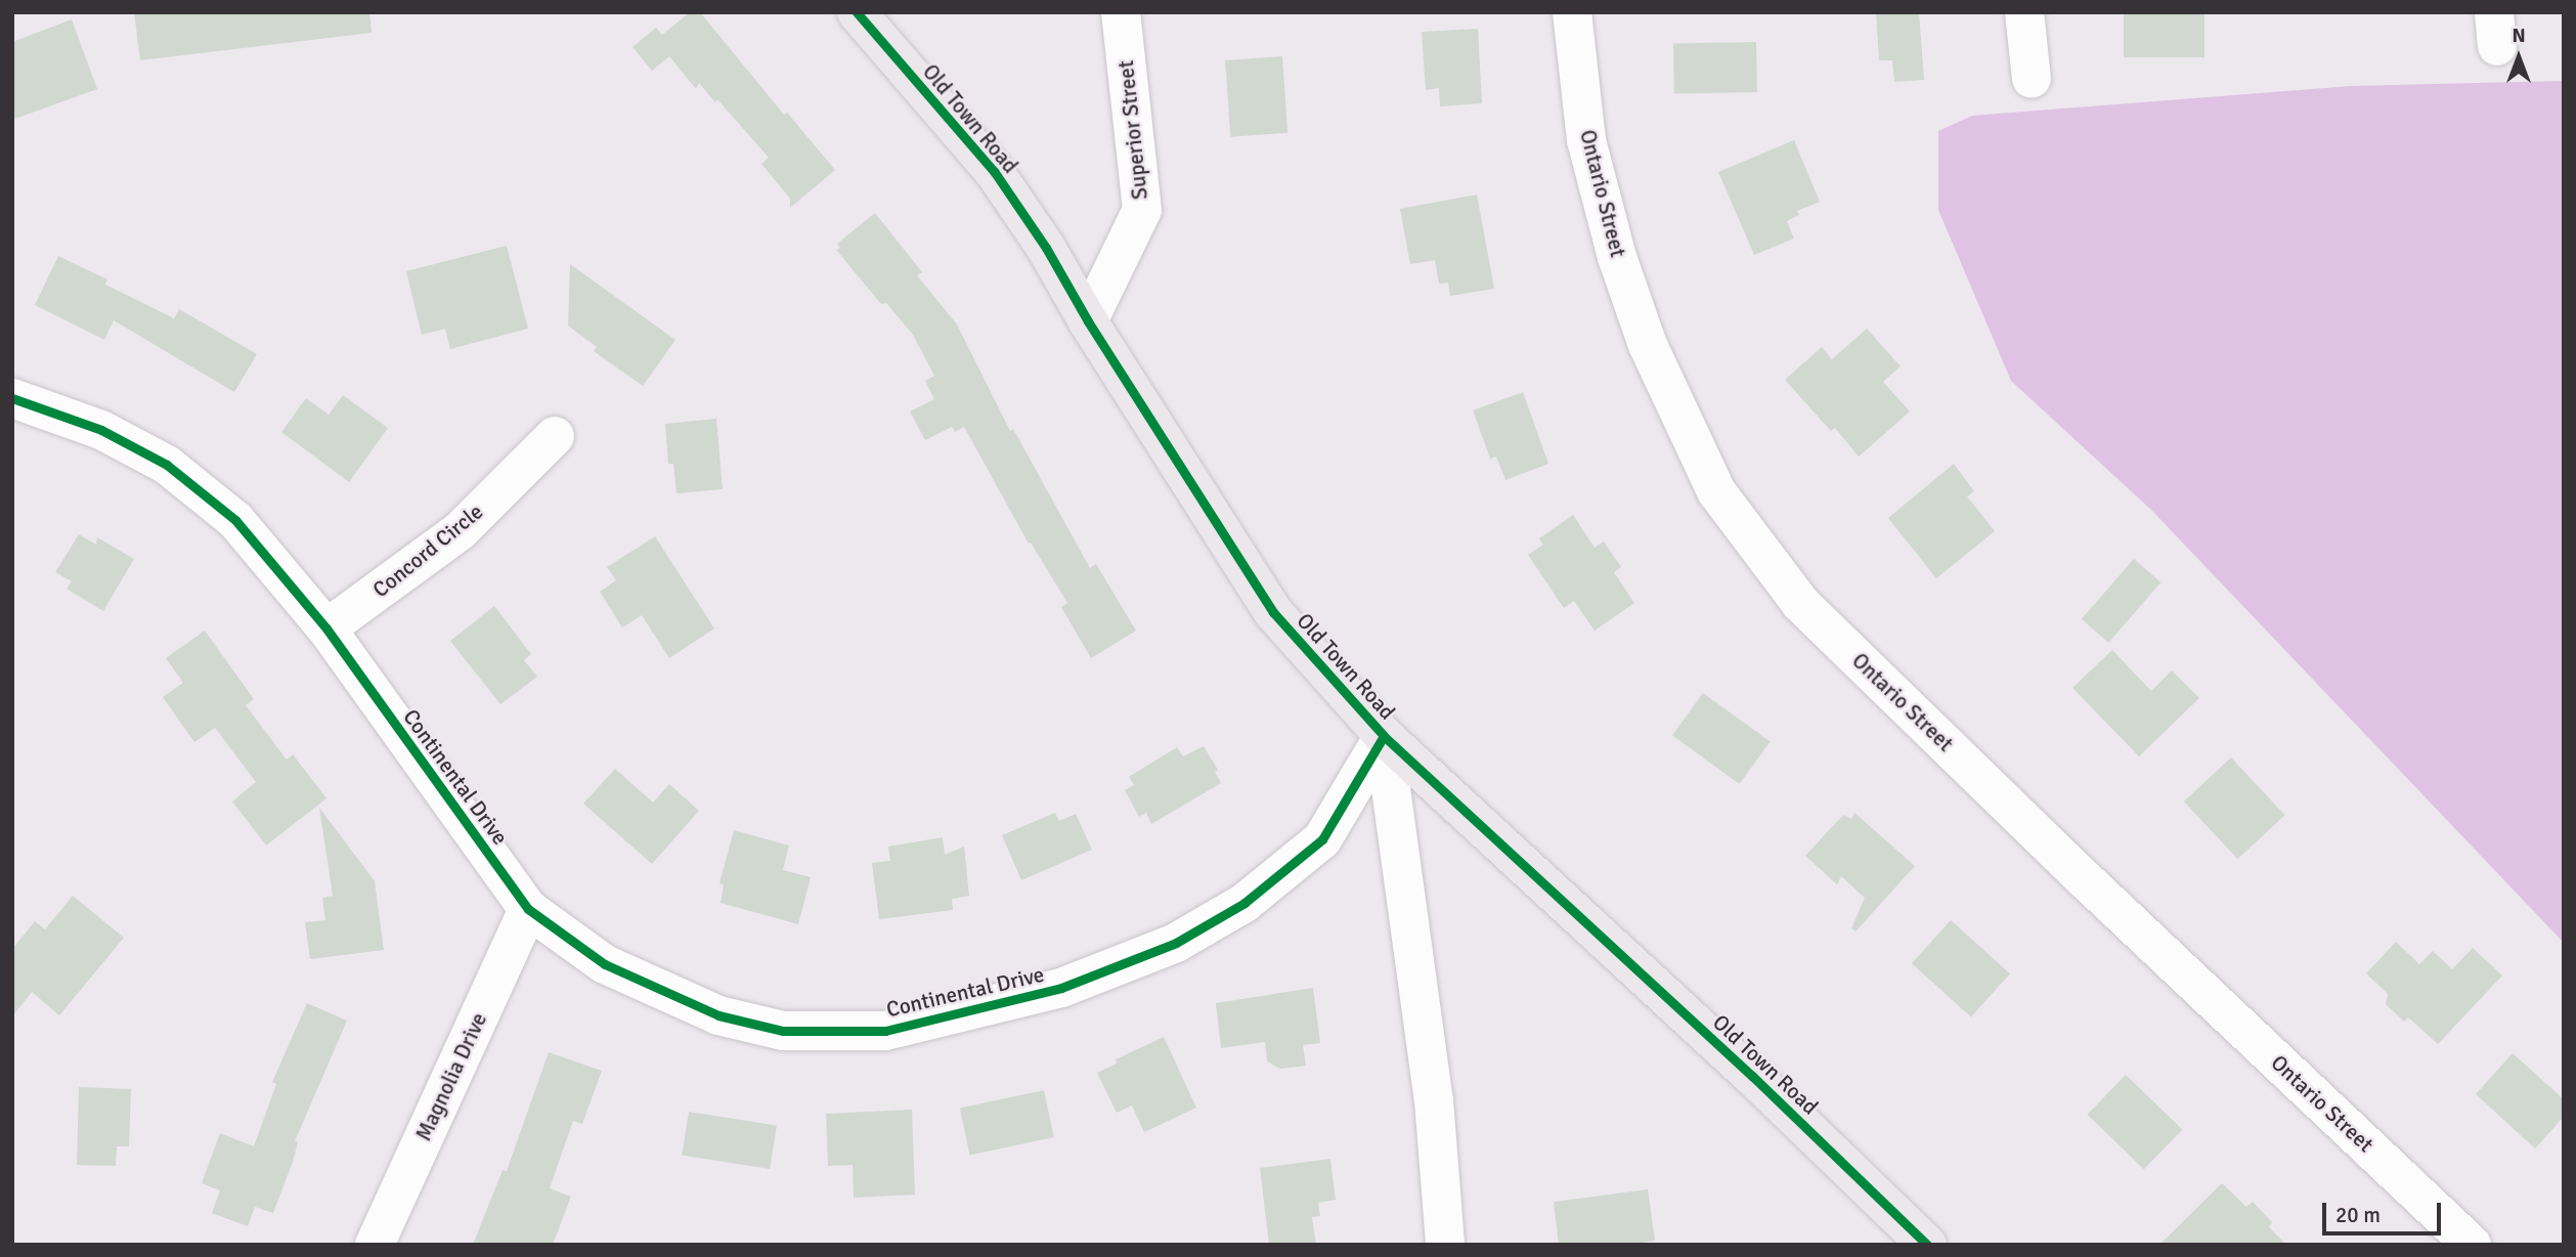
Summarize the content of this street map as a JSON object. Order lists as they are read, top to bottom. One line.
{"streets":{"main road":["Old Town Road"],"street":["Superior Street","Ontario Street","Concord Circle","Continental Drive","Magnolia Drive"]},"crossings":[["Old Town Road","Superior Street"],["Old Town Road","Continental Drive"],["Concord Circle","Continental Drive"],["Continental Drive","Magnolia Drive"]],"scale_bar":"20 m","north":"top"}
